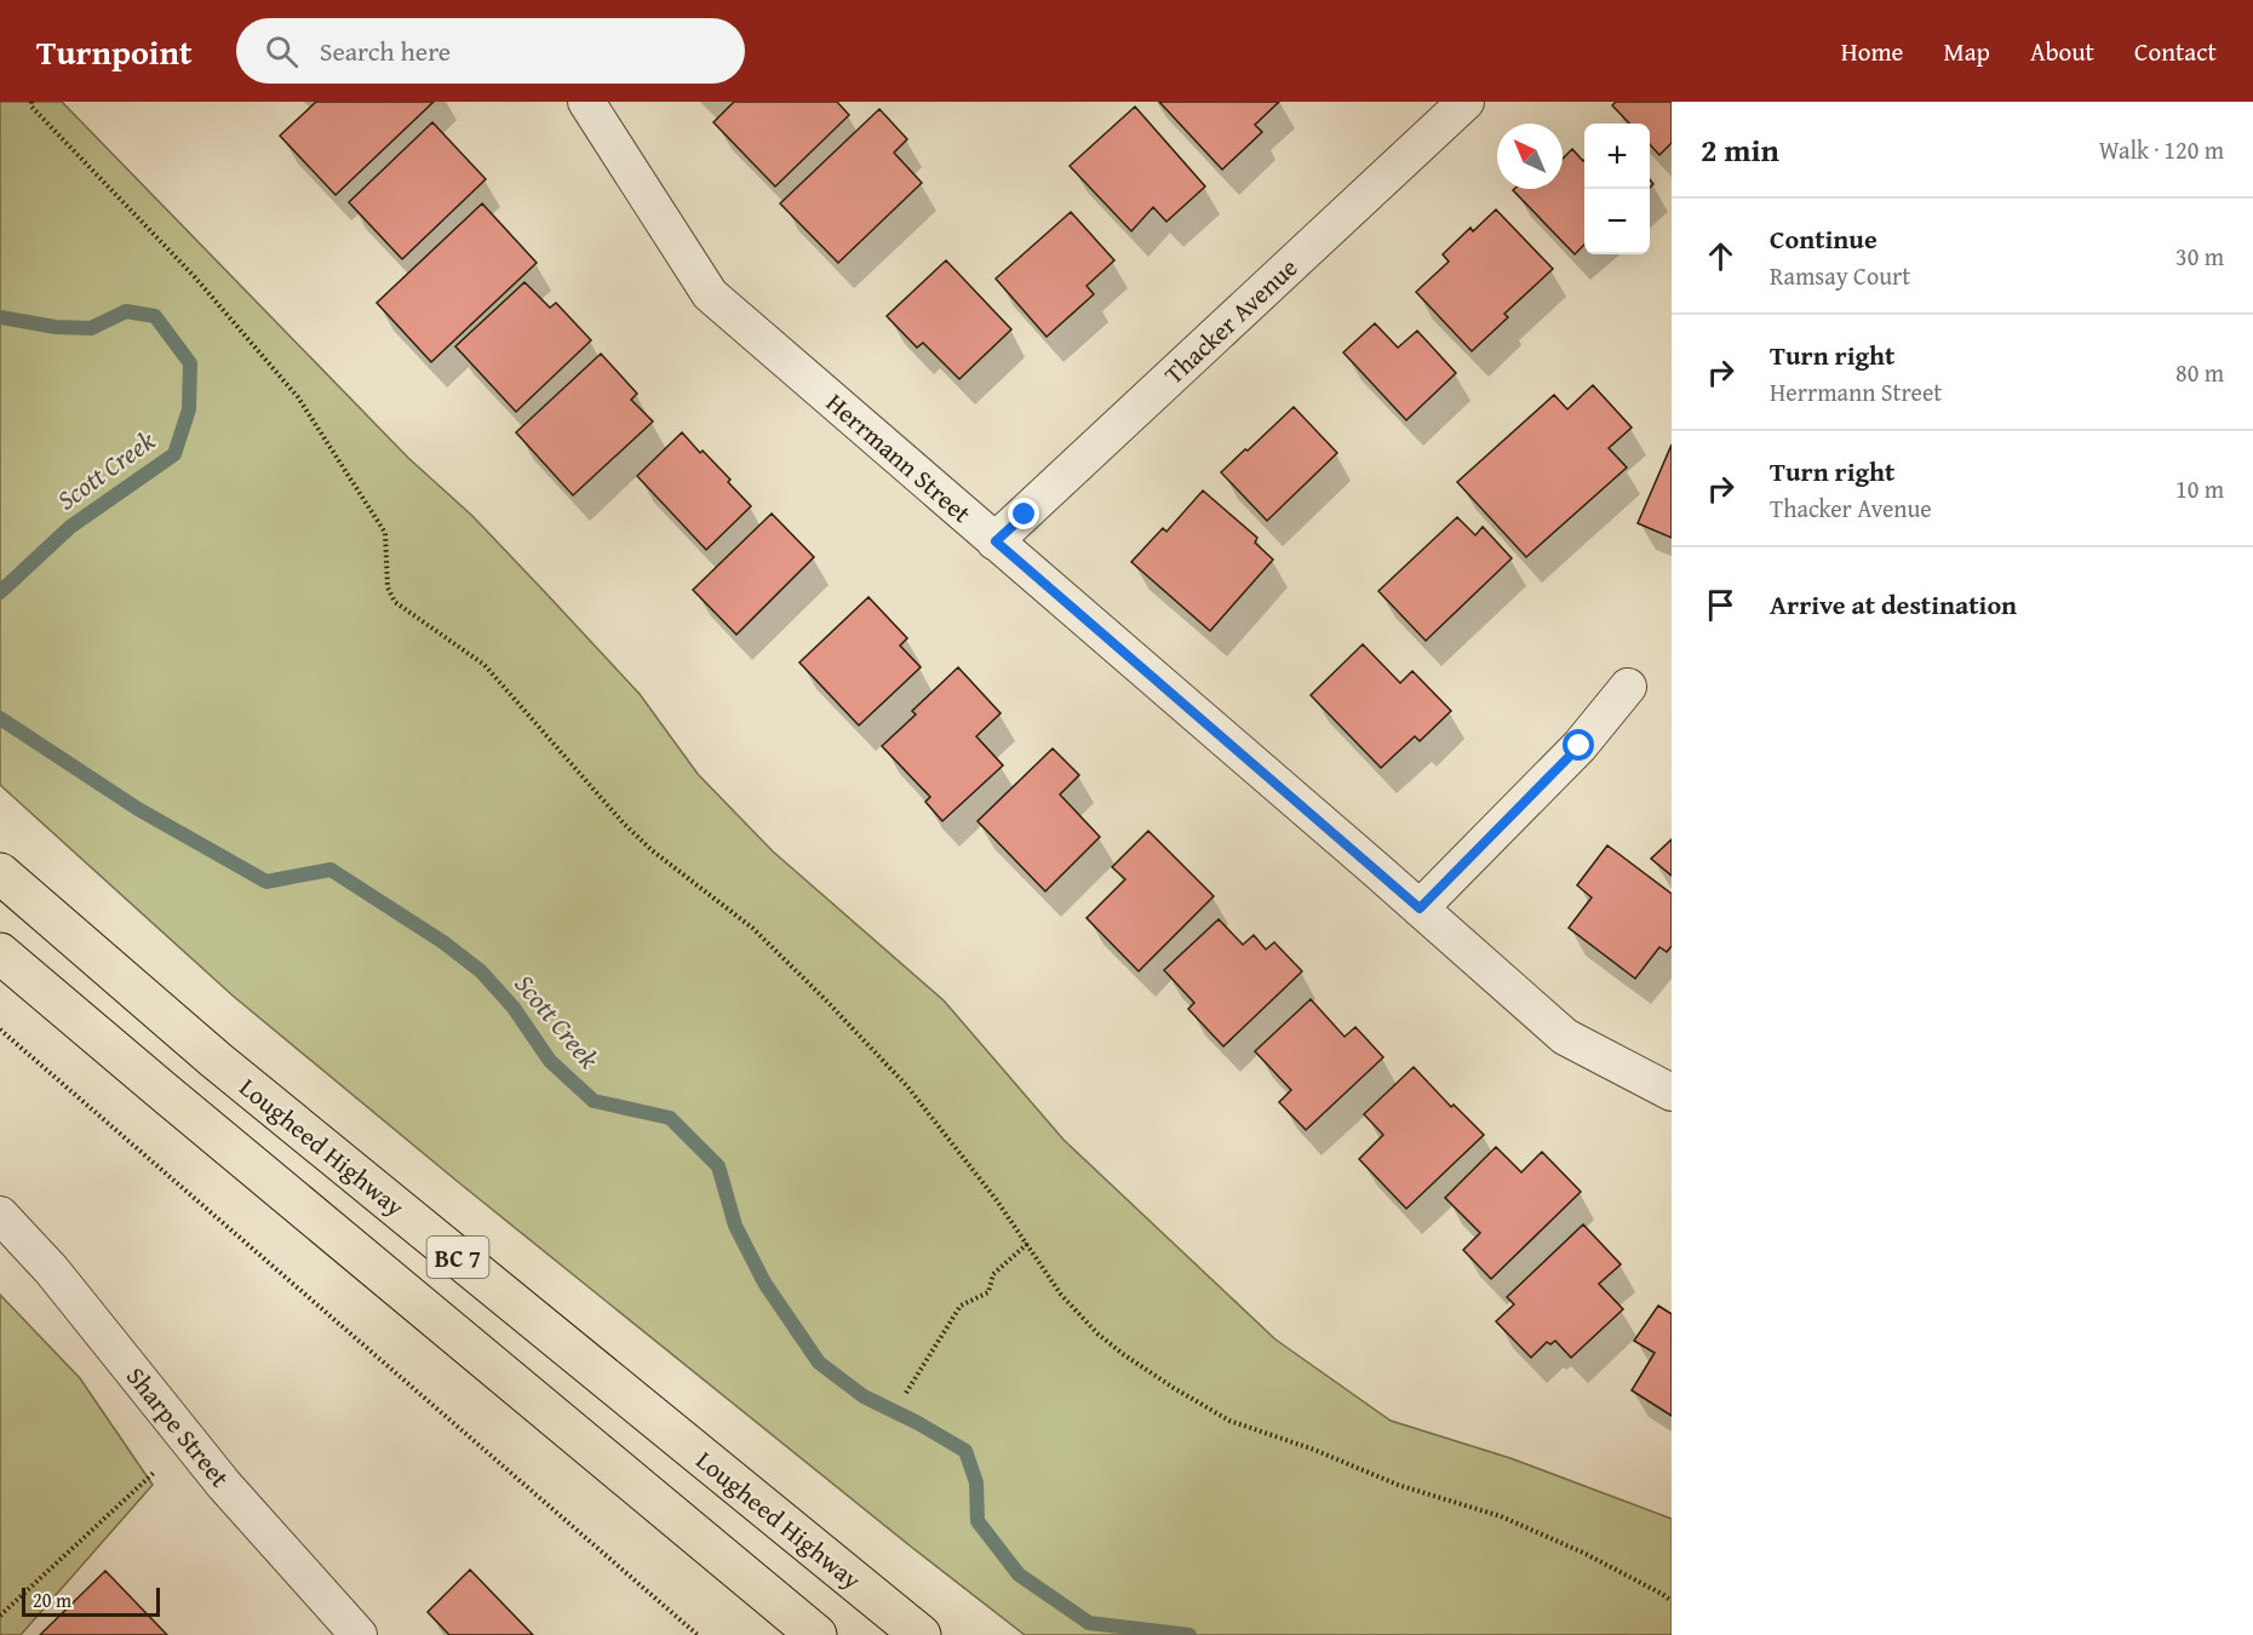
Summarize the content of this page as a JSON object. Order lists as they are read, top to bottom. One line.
{"streets":{"main road":["Lougheed Highway","BC 7"],"street":["Thacker Avenue","Herrmann Street","Sharpe Street"]},"crossings":[["Thacker Avenue","Herrmann Street"]],"water":["Scott Creek"],"scale_bar":"20 m","north":"top left","page":{"header":"Turnpoint","search":"Search here","nav":["Home","Map","About","Contact"],"heading":["2 min","Walk · 120 m"],"map_buttons":["+","−"],"list":[["Continue","Ramsay Court","30 m"],["Turn right","Herrmann Street","80 m"],["Turn right","Thacker Avenue","10 m"],"Arrive at destination"],"scale":"20 m"}}
